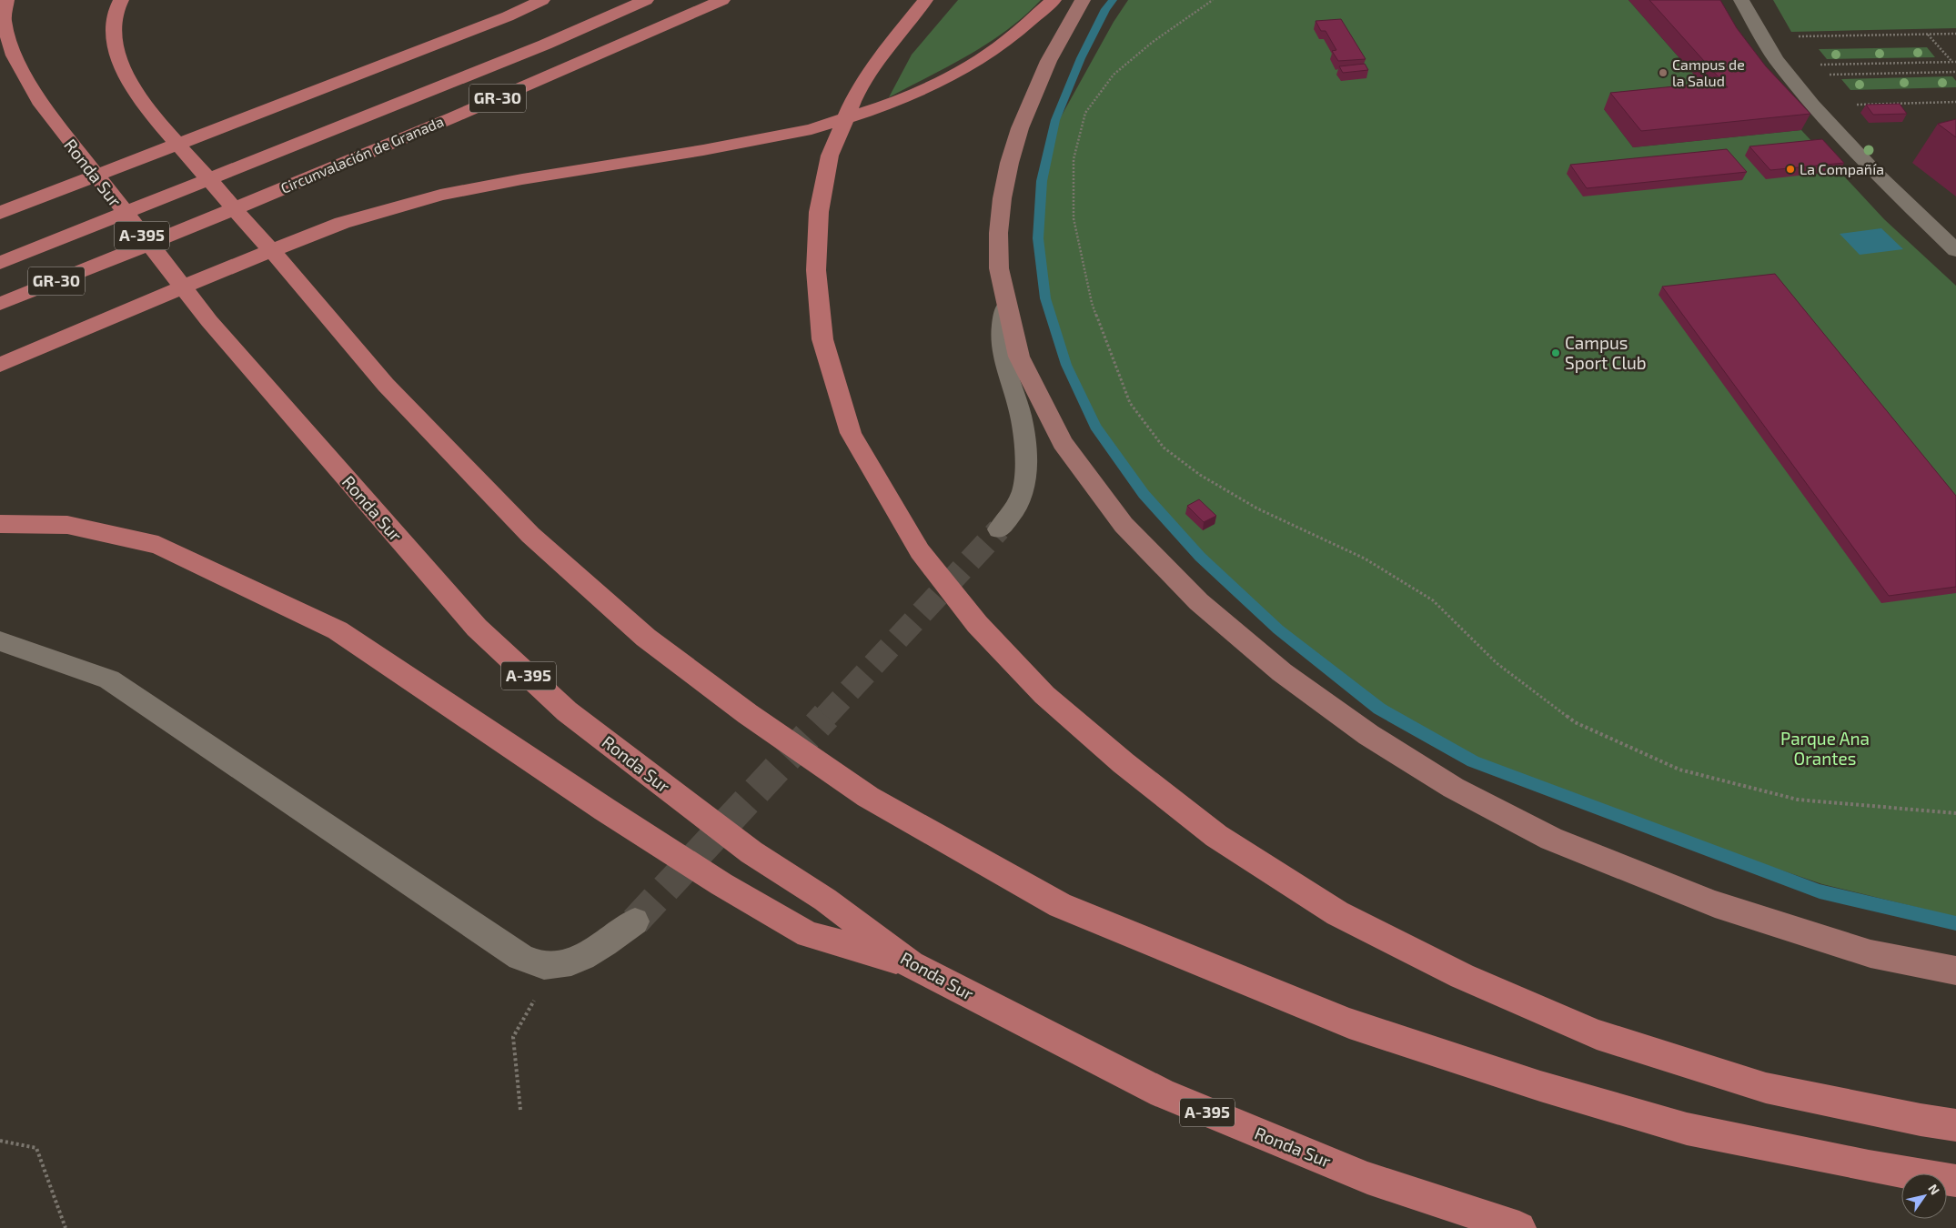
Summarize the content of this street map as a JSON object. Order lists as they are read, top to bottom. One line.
{"streets":{"highway":["GR-30","Circunvalación de Granada","Ronda Sur","A-395"]},"parks":["Parque Ana Orantes"],"places":["Campus de la Salud","La Compañía","Campus Sport Club"],"north":"top right"}
